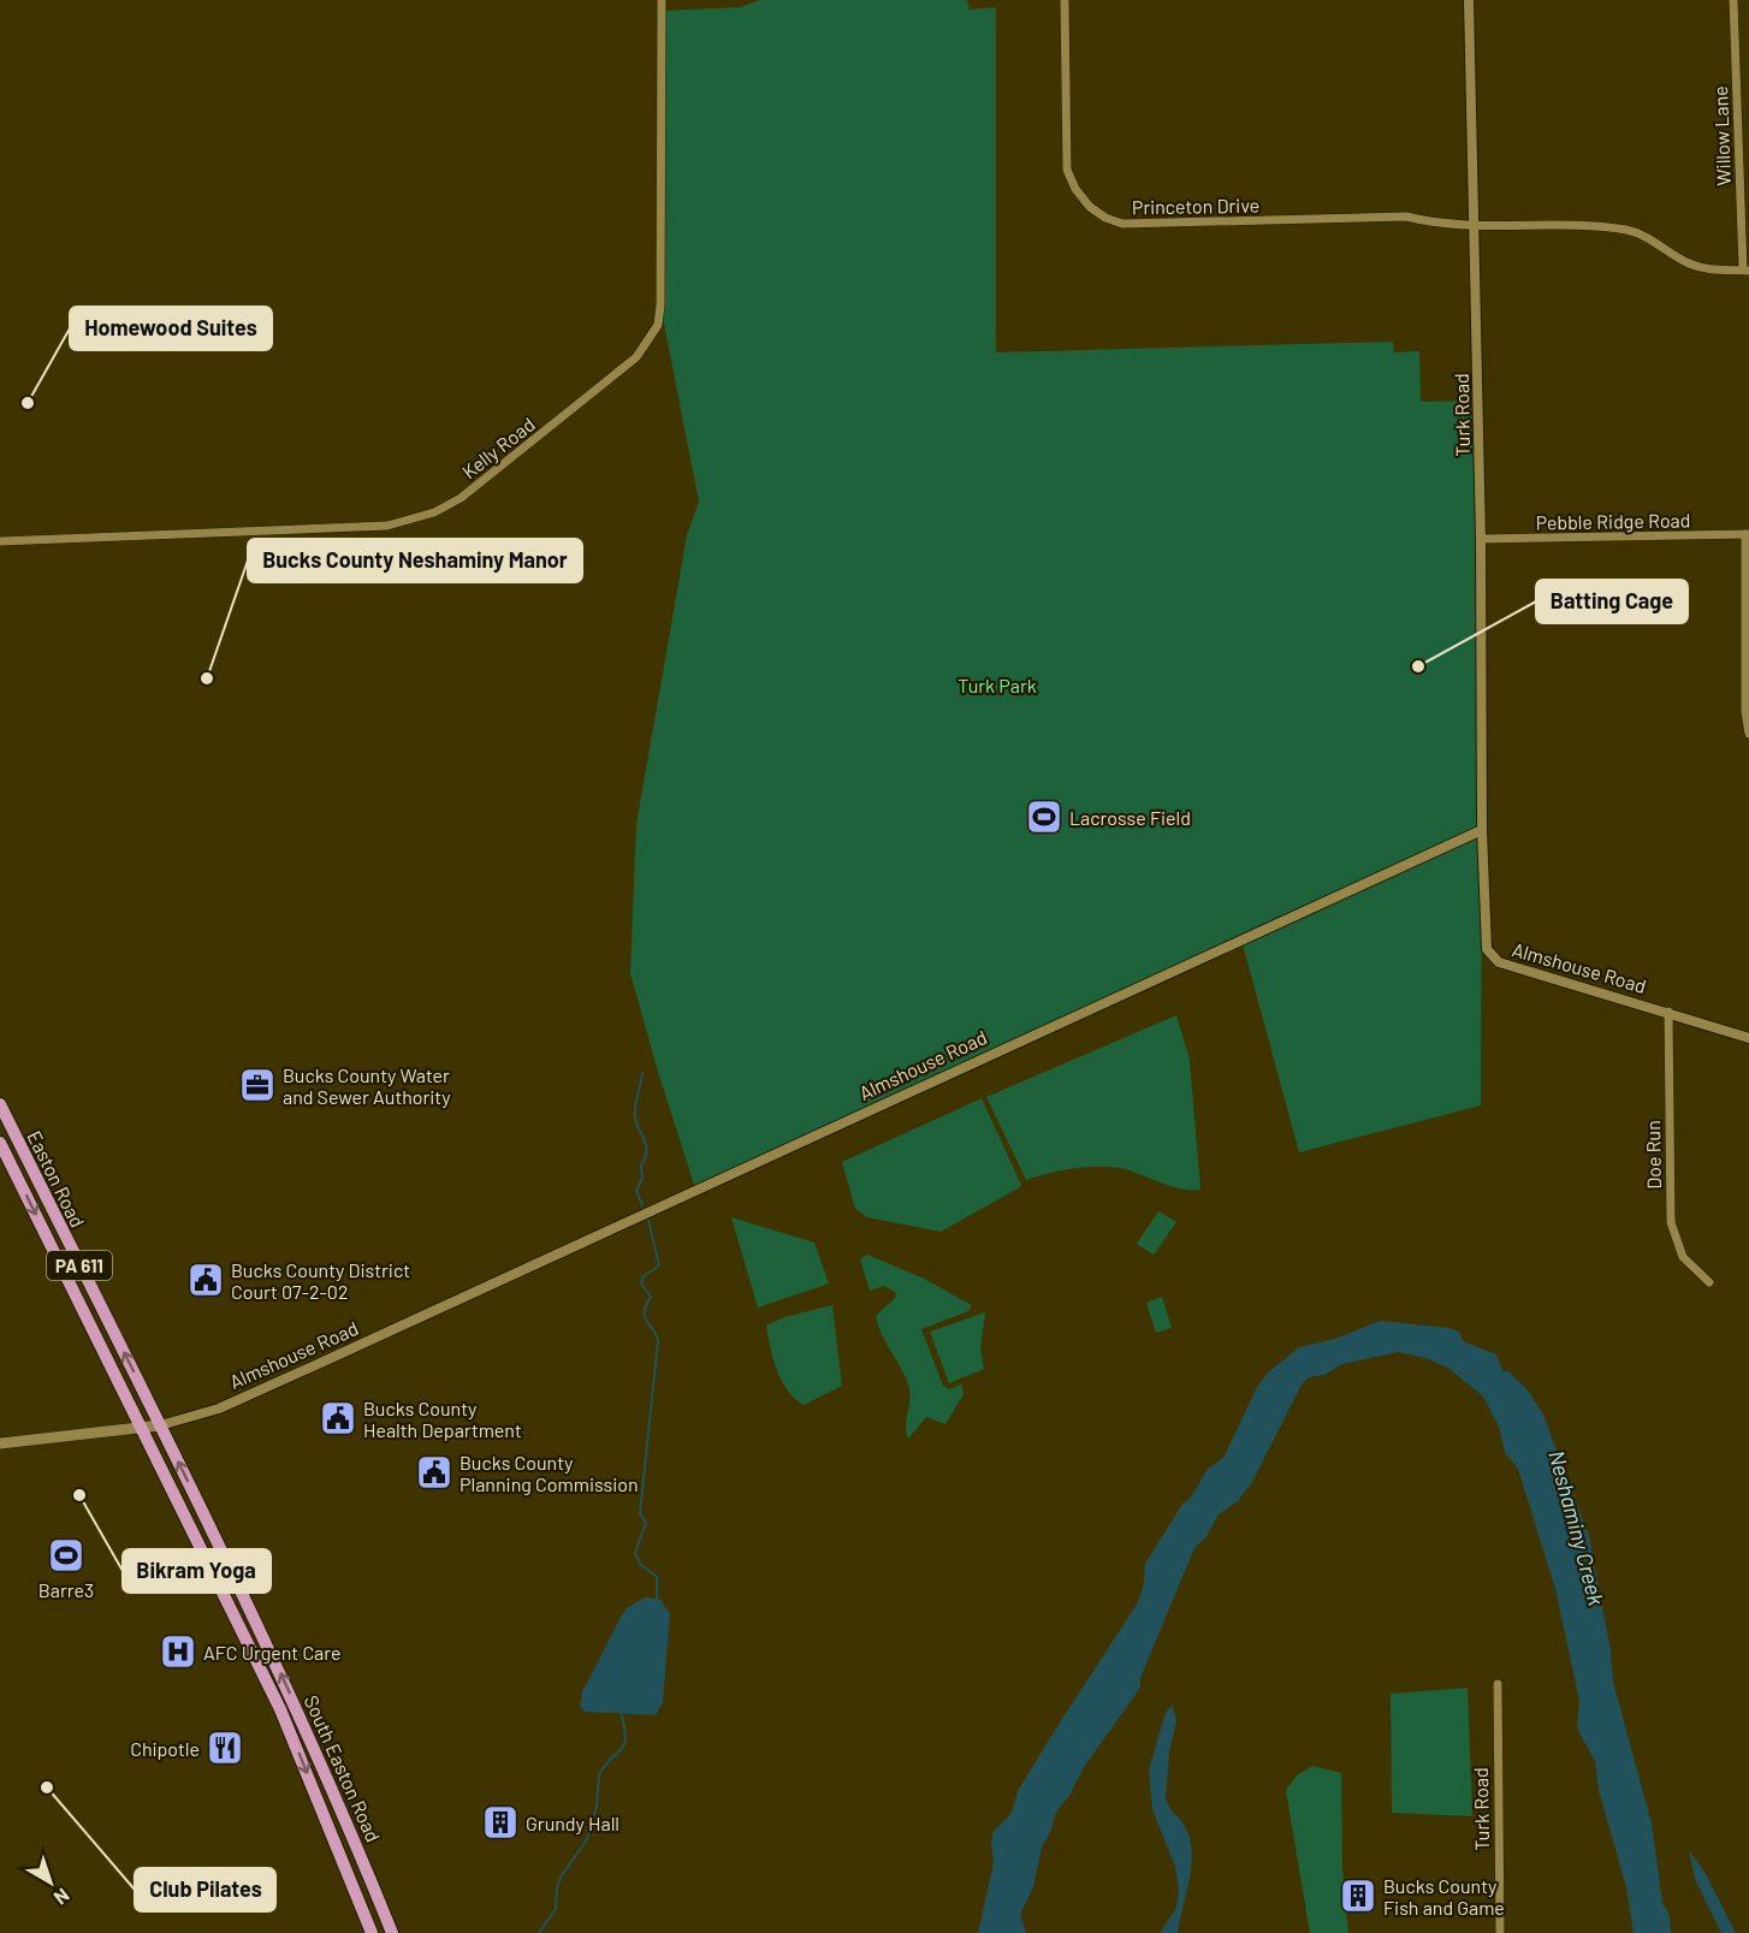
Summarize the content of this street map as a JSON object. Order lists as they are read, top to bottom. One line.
{"streets":{"highway":["Easton Road","PA 611","South Easton Road"],"main road":["Almshouse Road"],"street":["Willow Lane","Princeton Drive","Turk Road","Kelly Road","Pebble Ridge Road","Doe Run"]},"crossings":[["Willow Lane","Princeton Drive"],["Princeton Drive","Turk Road"],["Turk Road","Pebble Ridge Road"],["Turk Road","Almshouse Road"],["Almshouse Road","Doe Run"],["Almshouse Road","Easton Road"],["Almshouse Road","South Easton Road"],["Easton Road","South Easton Road"]],"water":["Neshaminy Creek"],"parks":["Turk Park"],"places":{"other":["Homewood Suites","Batting Cage","Bucks County Neshaminy Manor","Bikram Yoga","Club Pilates"],"sports":["Lacrosse Field","Barre3"],"office":["Bucks County Water and Sewer Authority"],"public building":["Bucks County District Court 07-2-02","Bucks County Health Department","Bucks County Planning Commission"],"hospital":["AFC Urgent Care"],"restaurant":["Chipotle"],"building":["Grundy Hall","Bucks County Fish and Game"]},"north":"bottom right"}
